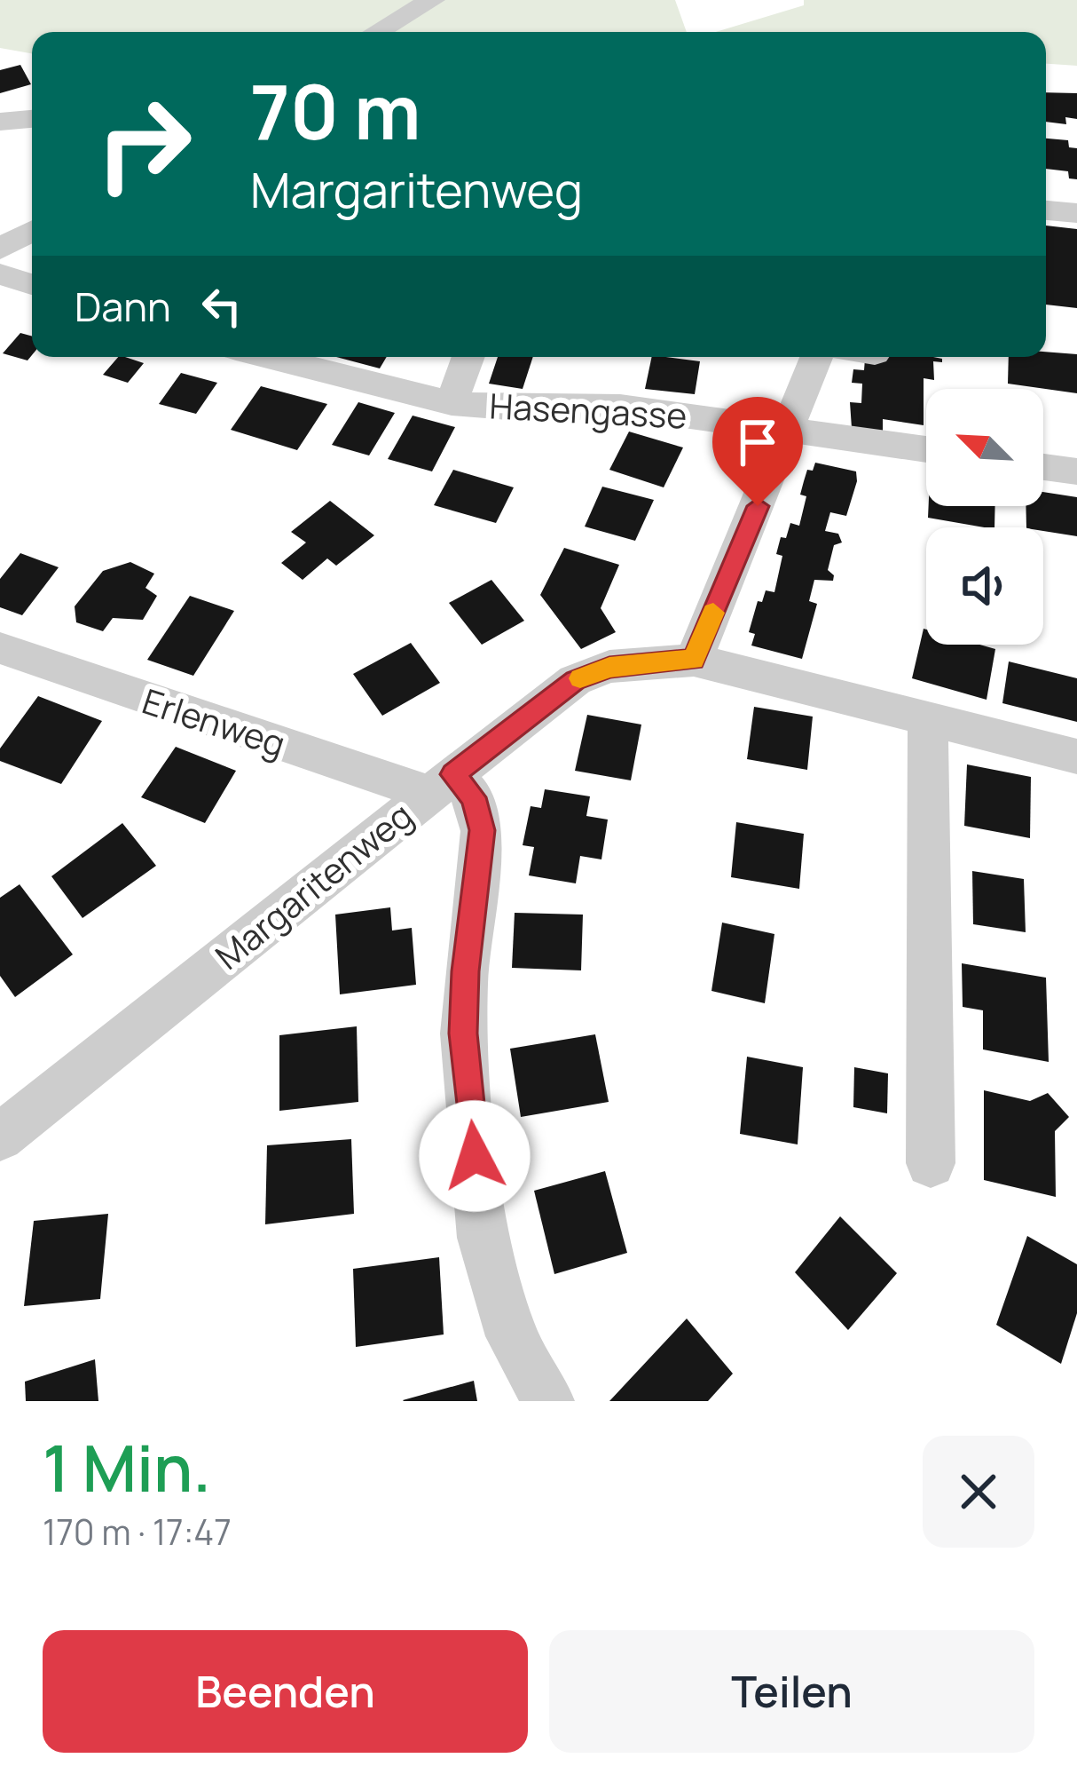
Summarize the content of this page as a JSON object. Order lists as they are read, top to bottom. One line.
{"streets":{"street":["Hasengasse","Erlenweg","Margaritenweg"]},"crossings":[["Erlenweg","Margaritenweg"]],"north":"top left","page":{"turn":["70 m","Margaritenweg"],"then":"Dann","heading":["1 Min.","170 m · 17:47"],"buttons":["Beenden","Teilen"]}}
